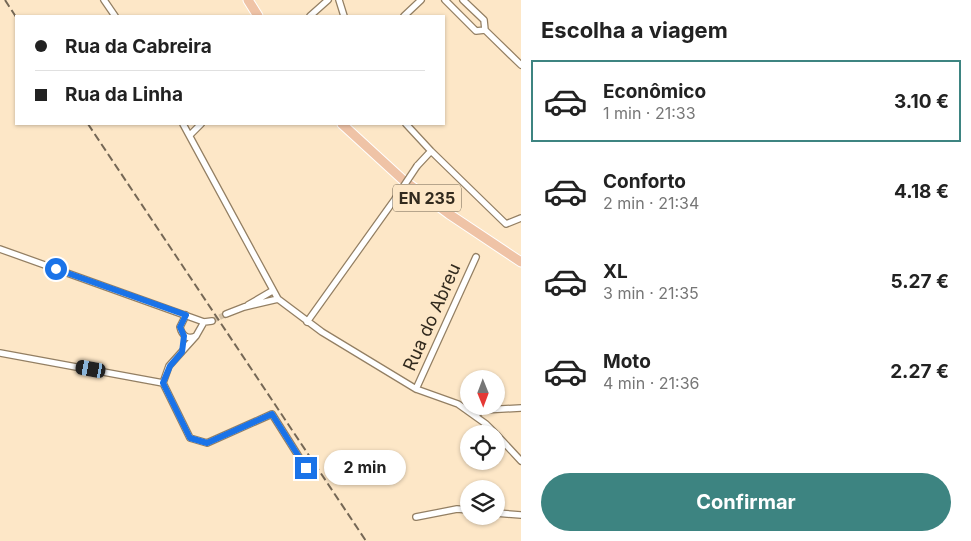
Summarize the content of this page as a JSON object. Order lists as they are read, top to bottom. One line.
{"streets":{"main road":["EN 235"],"street":["Rua do Abreu"]},"north":"bottom","page":{"heading":"Escolha a viagem","banner":["Rua da Cabreira","Rua da Linha"],"list":[{"name":"Econômico","note":"1 min · 21:33","value":"3.10 €"},{"name":"Conforto","note":"2 min · 21:34","value":"4.18 €"},{"name":"XL","note":"3 min · 21:35","value":"5.27 €"},{"name":"Moto","note":"4 min · 21:36","value":"2.27 €"}],"bubble":"2 min","buttons":"Confirmar"}}
